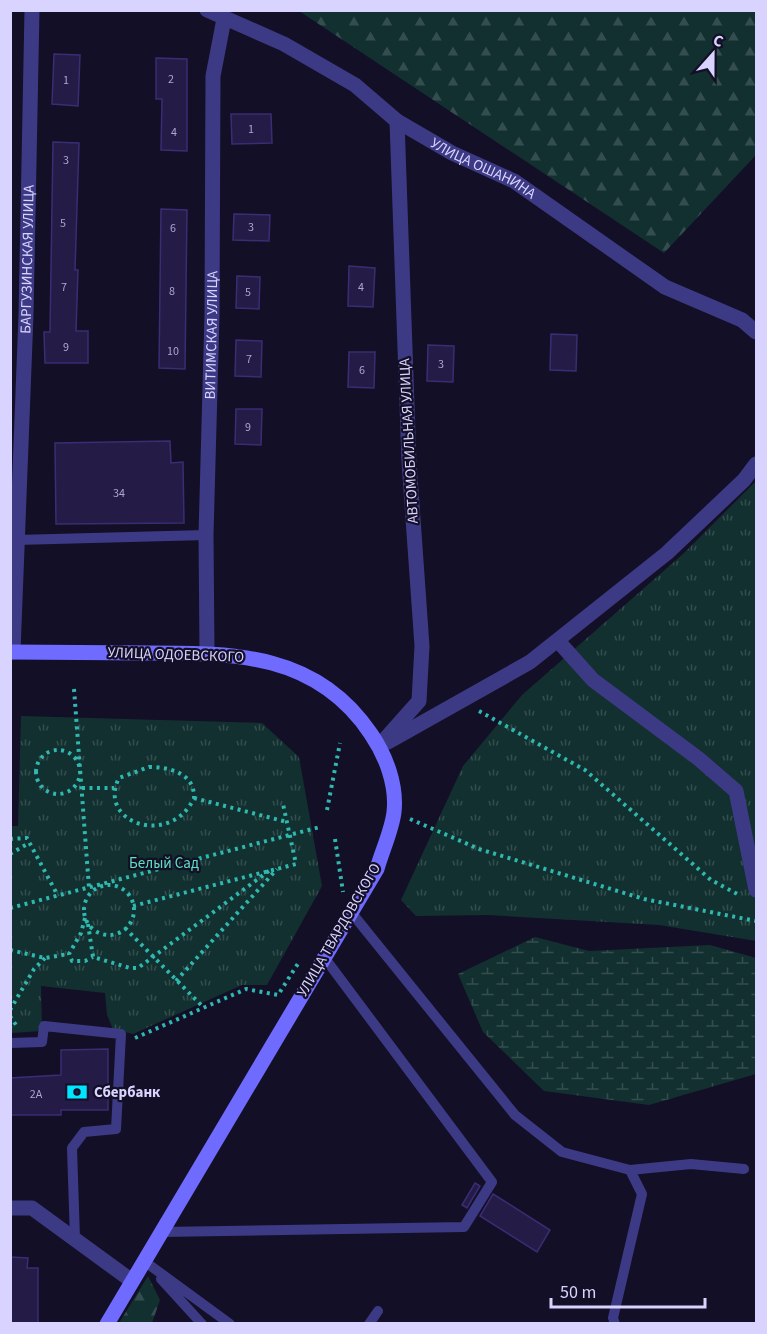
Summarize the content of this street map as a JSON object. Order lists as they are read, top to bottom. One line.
{"streets":{"street":["УЛИЦА ОШАНИНА","БАРГУЗИНСКАЯ УЛИЦА","ВИТИМСКАЯ УЛИЦА","АВТОМОБИЛЬНАЯ УЛИЦА","УЛИЦА ОДОЕВСКОГО","УЛИЦА ТВАРДОВСКОГО"]},"crossings":[["УЛИЦА ОШАНИНА","ВИТИМСКАЯ УЛИЦА"],["УЛИЦА ОШАНИНА","АВТОМОБИЛЬНАЯ УЛИЦА"],["БАРГУЗИНСКАЯ УЛИЦА","УЛИЦА ОДОЕВСКОГО"],["ВИТИМСКАЯ УЛИЦА","УЛИЦА ОДОЕВСКОГО"],["АВТОМОБИЛЬНАЯ УЛИЦА","УЛИЦА ОДОЕВСКОГО"],["АВТОМОБИЛЬНАЯ УЛИЦА","УЛИЦА ТВАРДОВСКОГО"],["УЛИЦА ОДОЕВСКОГО","УЛИЦА ТВАРДОВСКОГО"]],"parks":["Белый Сад"],"places":{"bank":["Сбербанк"]},"house_numbers":["2","1","1","4","3","5","3","6","7","4","8","5","9","10","7","3","6","9","34","2А"],"scale_bar":"50 m","north":"top"}
